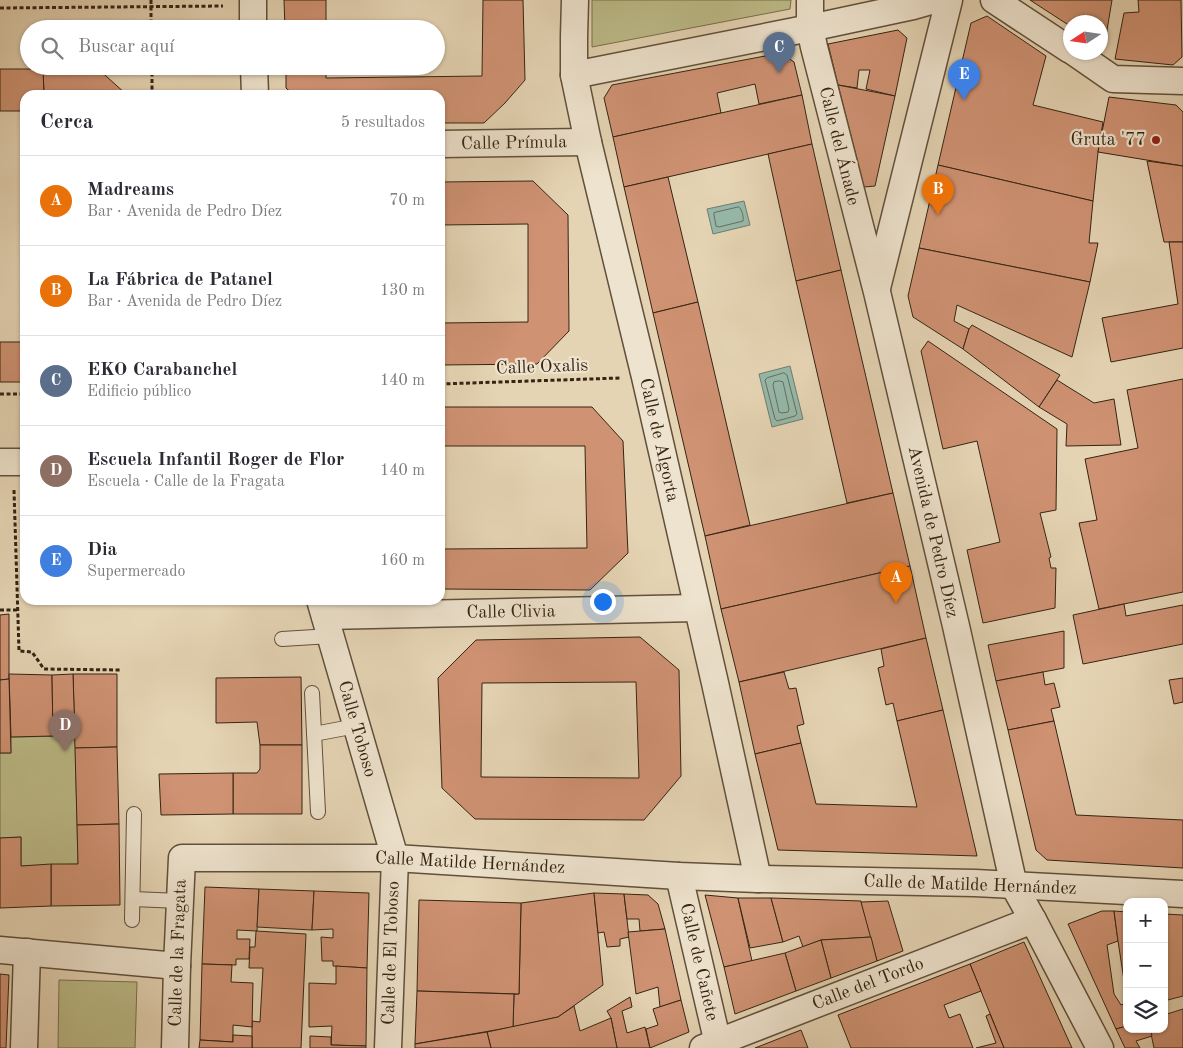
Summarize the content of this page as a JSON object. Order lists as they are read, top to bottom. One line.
{"streets":{"street":["Calle Prímula","Calle del Ánade","Calle de Algorta","Avenida de Pedro Díez","Calle Clivia","Calle Toboso","Calle Matilde Hernández","Calle de Matilde Hernández","Calle de la Fragata","Calle de El Toboso","Calle de Cañete","Calle del Tordo"],"path":["Calle Oxalis"]},"crossings":[["Calle Prímula","Calle de Algorta"],["Calle del Ánade","Avenida de Pedro Díez"],["Calle Oxalis","Calle de Algorta"],["Calle de Algorta","Calle Clivia"],["Calle de Algorta","Calle Matilde Hernández"],["Calle de Algorta","Calle de Matilde Hernández"],["Avenida de Pedro Díez","Calle de Matilde Hernández"],["Avenida de Pedro Díez","Calle del Tordo"],["Calle Clivia","Calle Toboso"],["Calle Toboso","Calle Matilde Hernández"],["Calle Toboso","Calle de El Toboso"],["Calle Matilde Hernández","Calle de Matilde Hernández"],["Calle Matilde Hernández","Calle de la Fragata"],["Calle Matilde Hernández","Calle de El Toboso"],["Calle Matilde Hernández","Calle de Cañete"],["Calle de Cañete","Calle del Tordo"]],"places":["Gruta '77"],"north":"left","page":{"search":"Buscar aquí","pins":["C","E","B","A","D"],"heading":["Cerca","5 resultados"],"list":[{"mark":"A","name":"Madreams","note":"Bar · Avenida de Pedro Díez","value":"70 m"},{"mark":"B","name":"La Fábrica de Patanel","note":"Bar · Avenida de Pedro Díez","value":"130 m"},{"mark":"C","name":"EKO Carabanchel","note":"Edificio público","value":"140 m"},{"mark":"D","name":"Escuela Infantil Roger de Flor","note":"Escuela · Calle de la Fragata","value":"140 m"},{"mark":"E","name":"Dia","note":"Supermercado","value":"160 m"}],"map_buttons":["+","−"]}}
